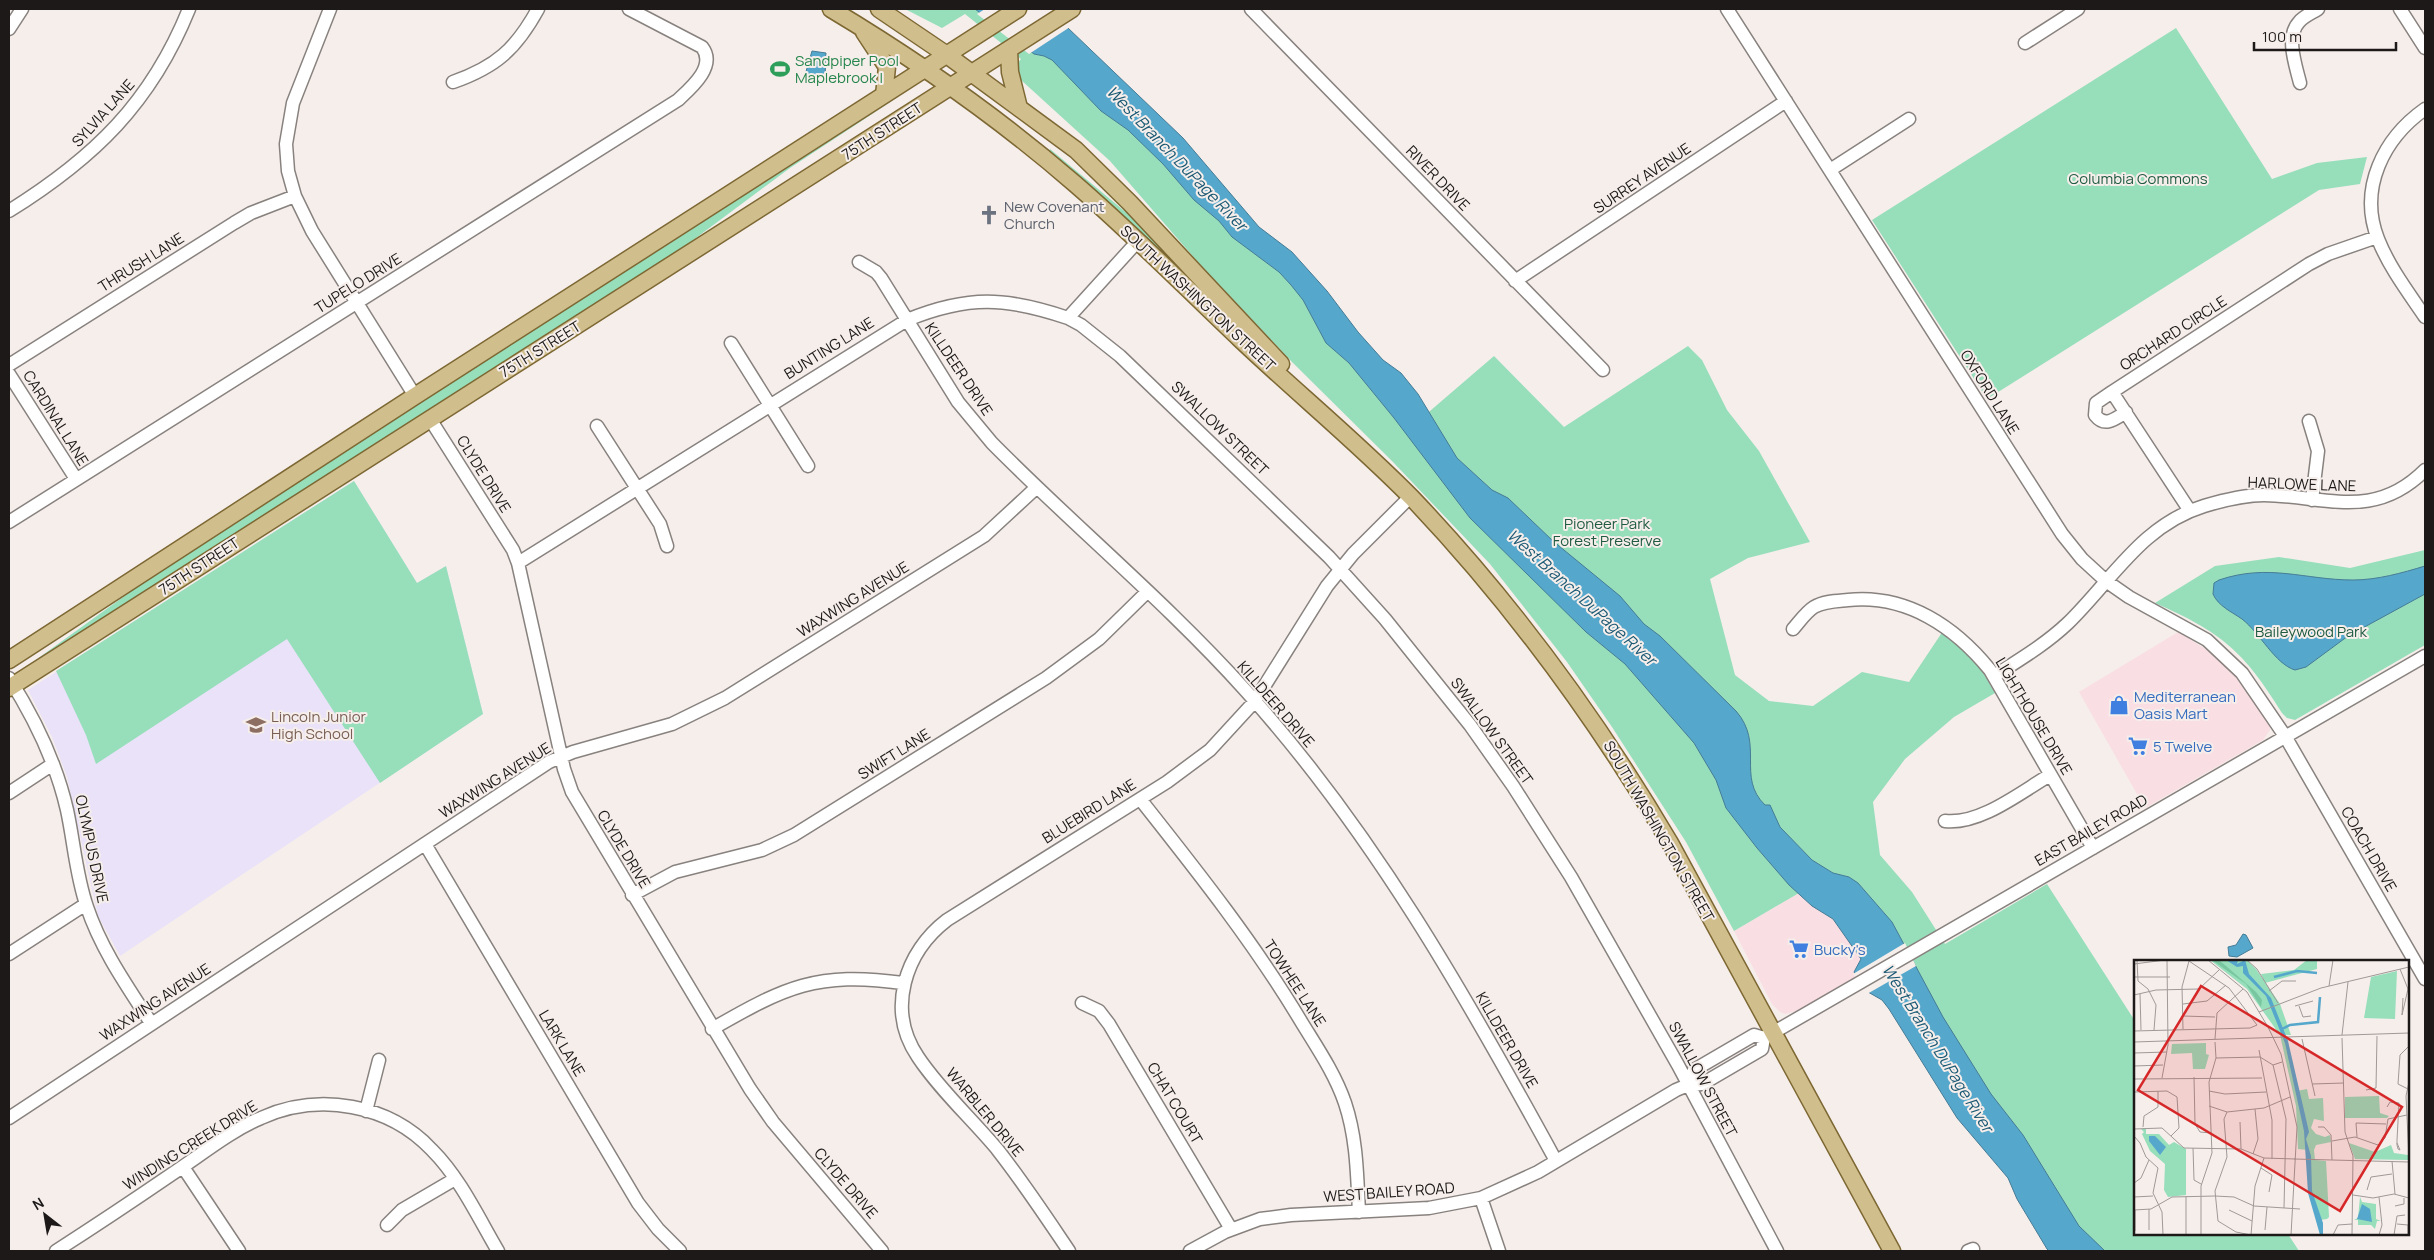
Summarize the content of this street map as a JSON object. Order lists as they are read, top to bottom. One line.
{"streets":{"main road":["75TH STREET","SOUTH WASHINGTON STREET"],"street":["SYLVIA LANE","RIVER DRIVE","SURREY AVENUE","THRUSH LANE","TUPELO DRIVE","ORCHARD CIRCLE","BUNTING LANE","KILLDEER DRIVE","OXFORD LANE","CARDINAL LANE","SWALLOW STREET","CLYDE DRIVE","HARLOWE LANE","WAXWING AVENUE","LIGHTHOUSE DRIVE","SWIFT LANE","BLUEBIRD LANE","EAST BAILEY ROAD","OLYMPUS DRIVE","COACH DRIVE","TOWHEE LANE","LARK LANE","CHAT COURT","WARBLER DRIVE","WINDING CREEK DRIVE","WEST BAILEY ROAD"]},"crossings":[["75TH STREET","SOUTH WASHINGTON STREET"],["75TH STREET","CLYDE DRIVE"],["75TH STREET","OLYMPUS DRIVE"],["RIVER DRIVE","SURREY AVENUE"],["SURREY AVENUE","OXFORD LANE"],["TUPELO DRIVE","CARDINAL LANE"],["SOUTH WASHINGTON STREET","BLUEBIRD LANE"],["SOUTH WASHINGTON STREET","EAST BAILEY ROAD"],["SOUTH WASHINGTON STREET","WEST BAILEY ROAD"],["ORCHARD CIRCLE","HARLOWE LANE"],["BUNTING LANE","KILLDEER DRIVE"],["BUNTING LANE","SWALLOW STREET"],["BUNTING LANE","CLYDE DRIVE"],["KILLDEER DRIVE","WAXWING AVENUE"],["KILLDEER DRIVE","SWIFT LANE"],["KILLDEER DRIVE","BLUEBIRD LANE"],["KILLDEER DRIVE","WEST BAILEY ROAD"],["OXFORD LANE","HARLOWE LANE"],["OXFORD LANE","EAST BAILEY ROAD"],["OXFORD LANE","COACH DRIVE"],["SWALLOW STREET","BLUEBIRD LANE"],["SWALLOW STREET","WEST BAILEY ROAD"],["CLYDE DRIVE","WAXWING AVENUE"],["CLYDE DRIVE","SWIFT LANE"],["HARLOWE LANE","LIGHTHOUSE DRIVE"],["WAXWING AVENUE","OLYMPUS DRIVE"],["WAXWING AVENUE","LARK LANE"],["LIGHTHOUSE DRIVE","EAST BAILEY ROAD"],["BLUEBIRD LANE","TOWHEE LANE"],["BLUEBIRD LANE","WARBLER DRIVE"],["EAST BAILEY ROAD","COACH DRIVE"],["EAST BAILEY ROAD","WEST BAILEY ROAD"],["TOWHEE LANE","WEST BAILEY ROAD"],["CHAT COURT","WEST BAILEY ROAD"]],"water":["West Branch DuPage River"],"parks":["Columbia Commons","Pioneer Park Forest Preserve","Baileywood Park"],"places":{"sports":["Sandpiper Pool Maplebrook I"],"church":["New Covenant Church"],"shop":["Mediterranean Oasis Mart"],"school or university":["Lincoln Junior High School"],"supermarket":["5 Twelve","Bucky's"]},"scale_bar":"100 m","north":"top left"}
